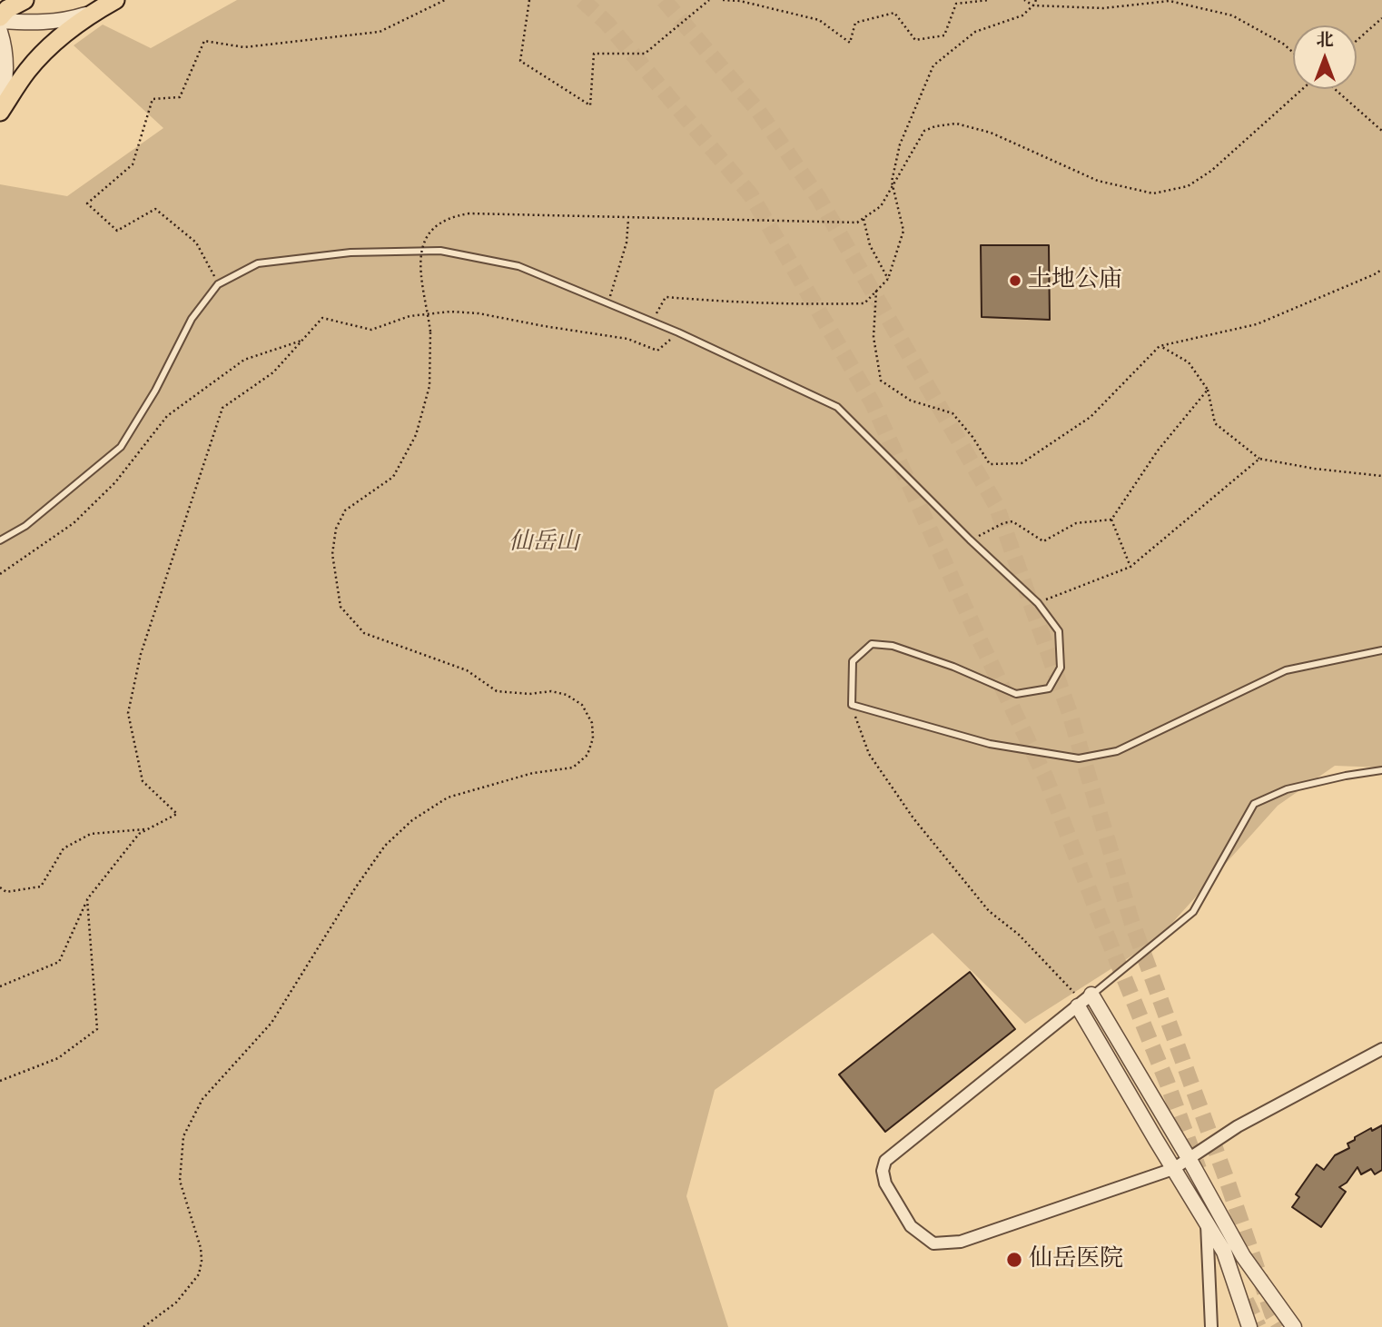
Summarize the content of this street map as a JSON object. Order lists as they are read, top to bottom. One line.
{"parks":["仙岳山"],"places":["土地公庙","仙岳医院"],"north":"top"}
